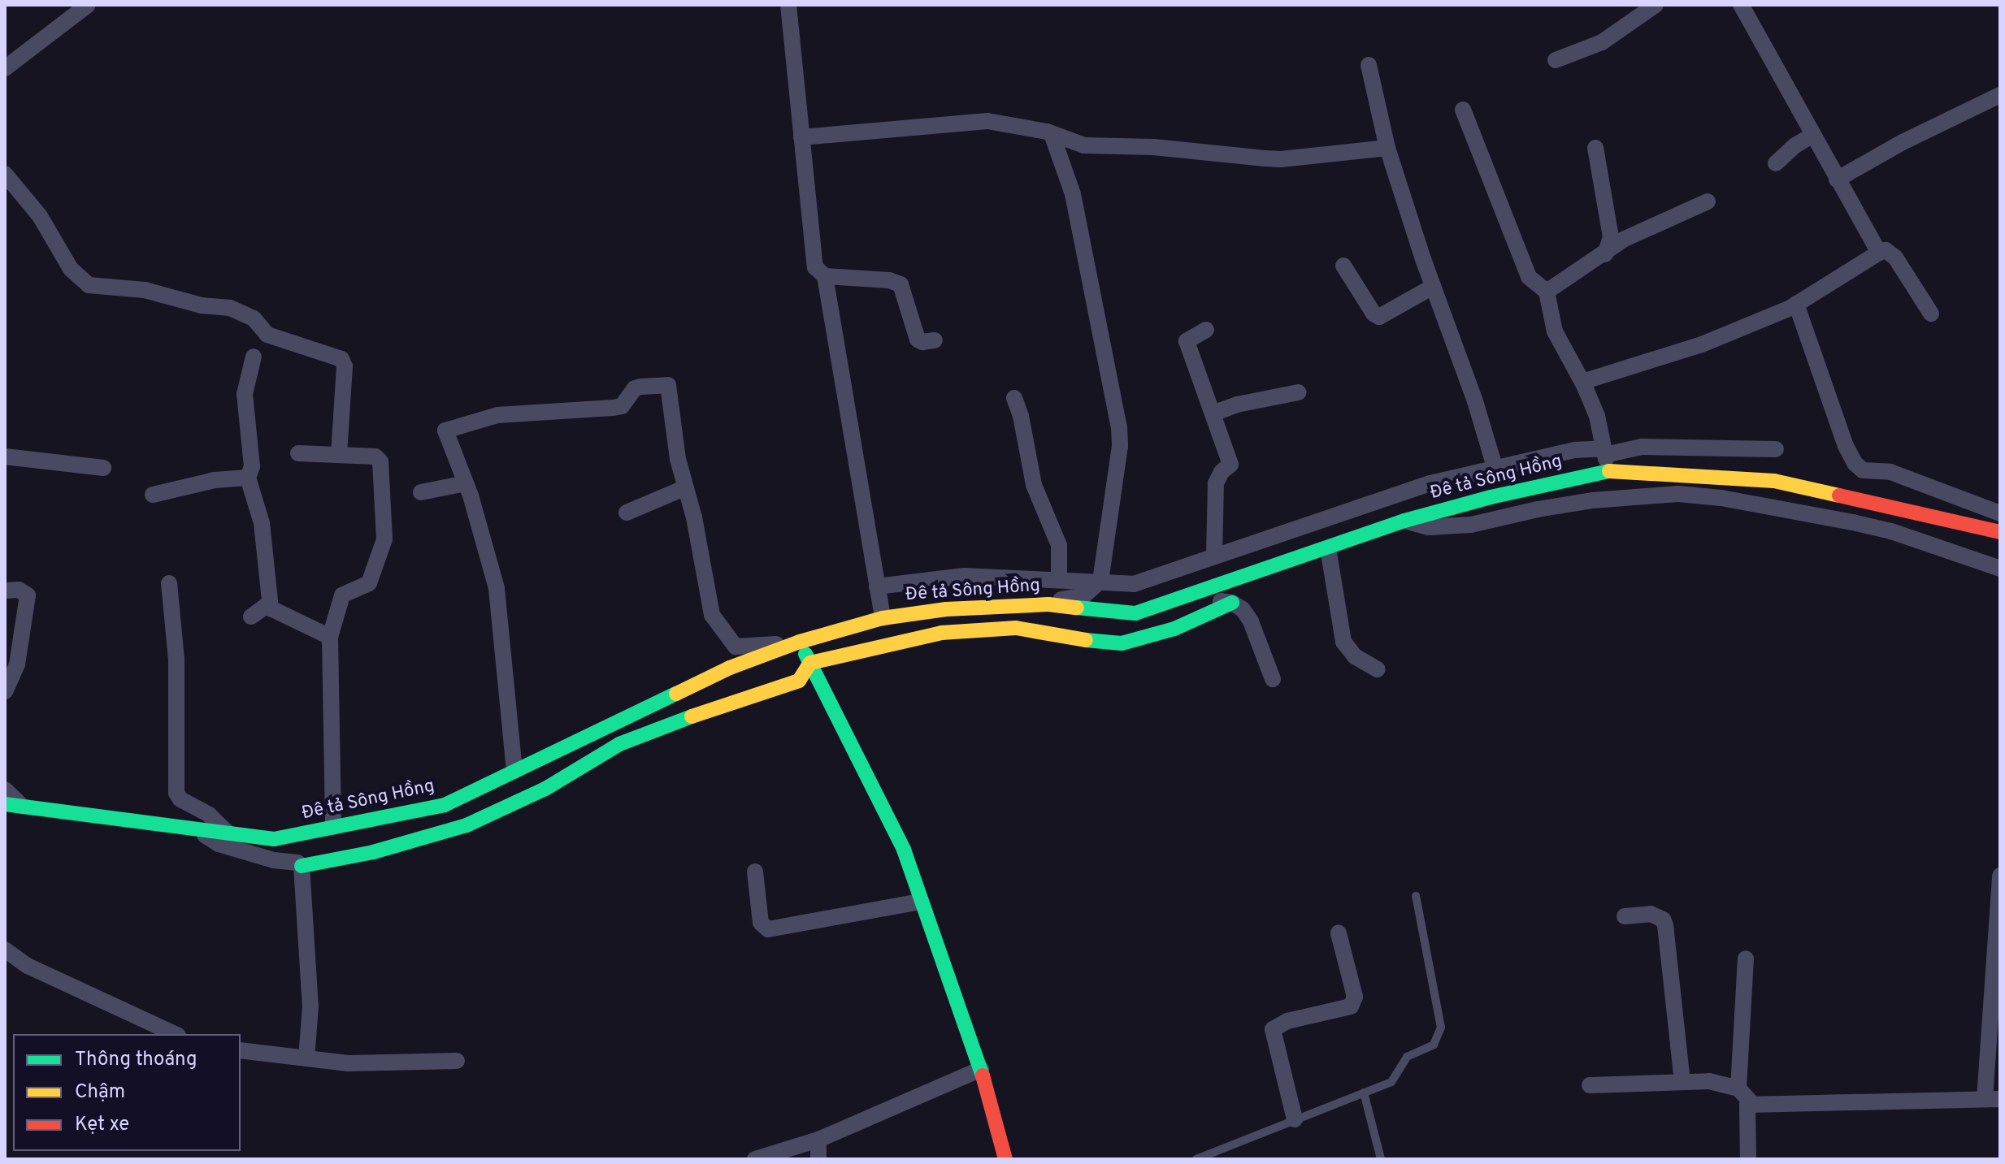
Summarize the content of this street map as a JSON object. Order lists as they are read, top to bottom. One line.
{"streets":{"main road":["Đê tả Sông Hồng"]},"legend":["Thông thoáng","Chậm","Kẹt xe"]}
